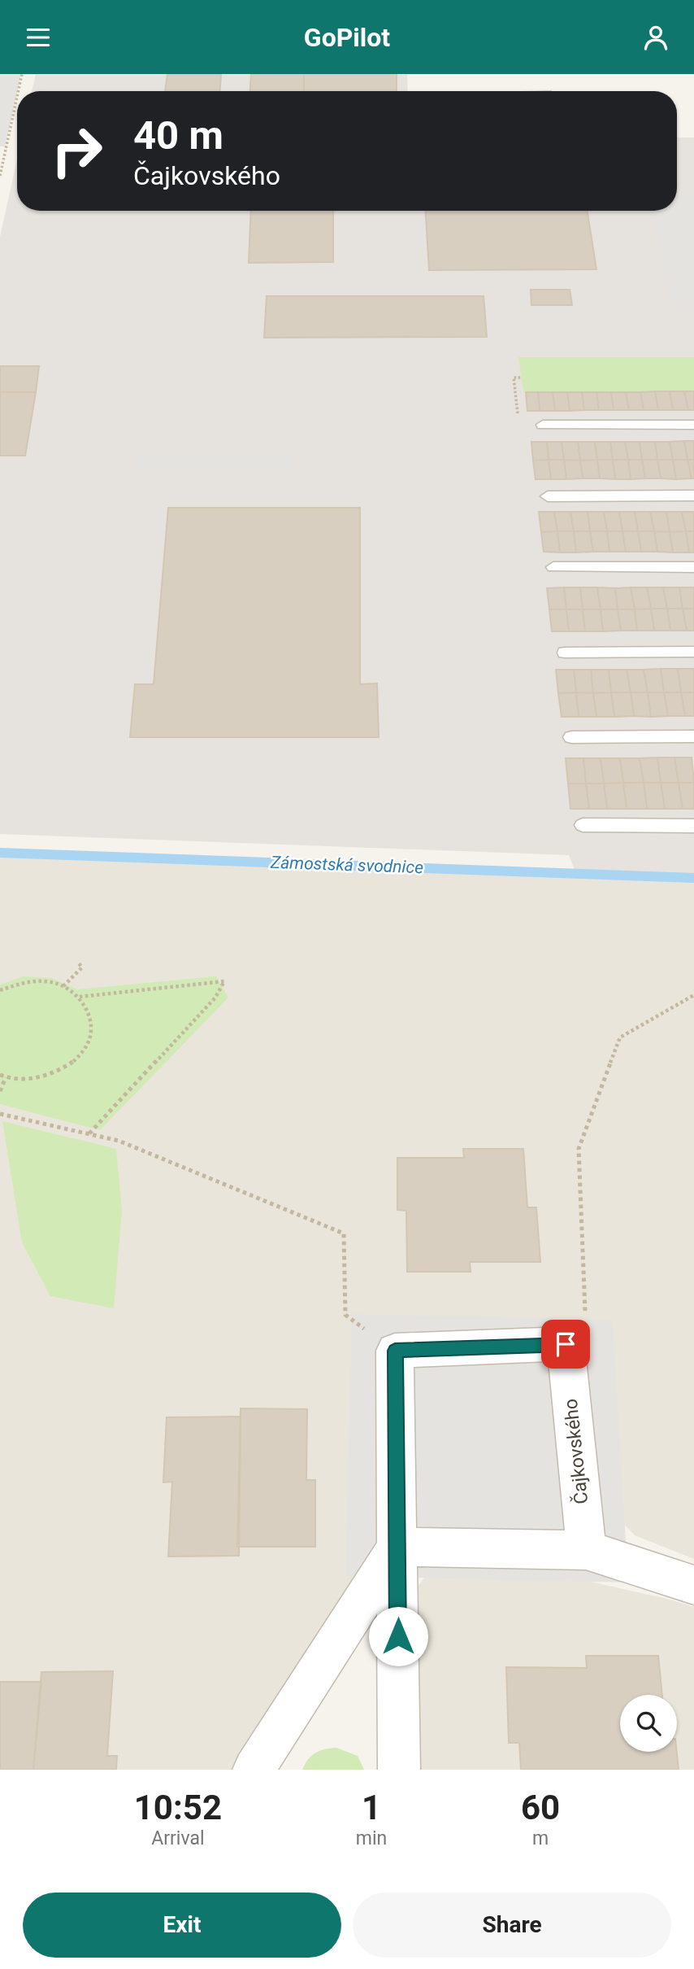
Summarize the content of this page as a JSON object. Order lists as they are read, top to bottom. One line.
{"streets":{"street":["Čajkovského"]},"water":["Zámostská svodnice"],"page":{"header":"GoPilot","turn":["40 m","Čajkovského"],"eta":["10:52","Arrival","1","min","60","m"],"buttons":["Exit","Share"]}}
